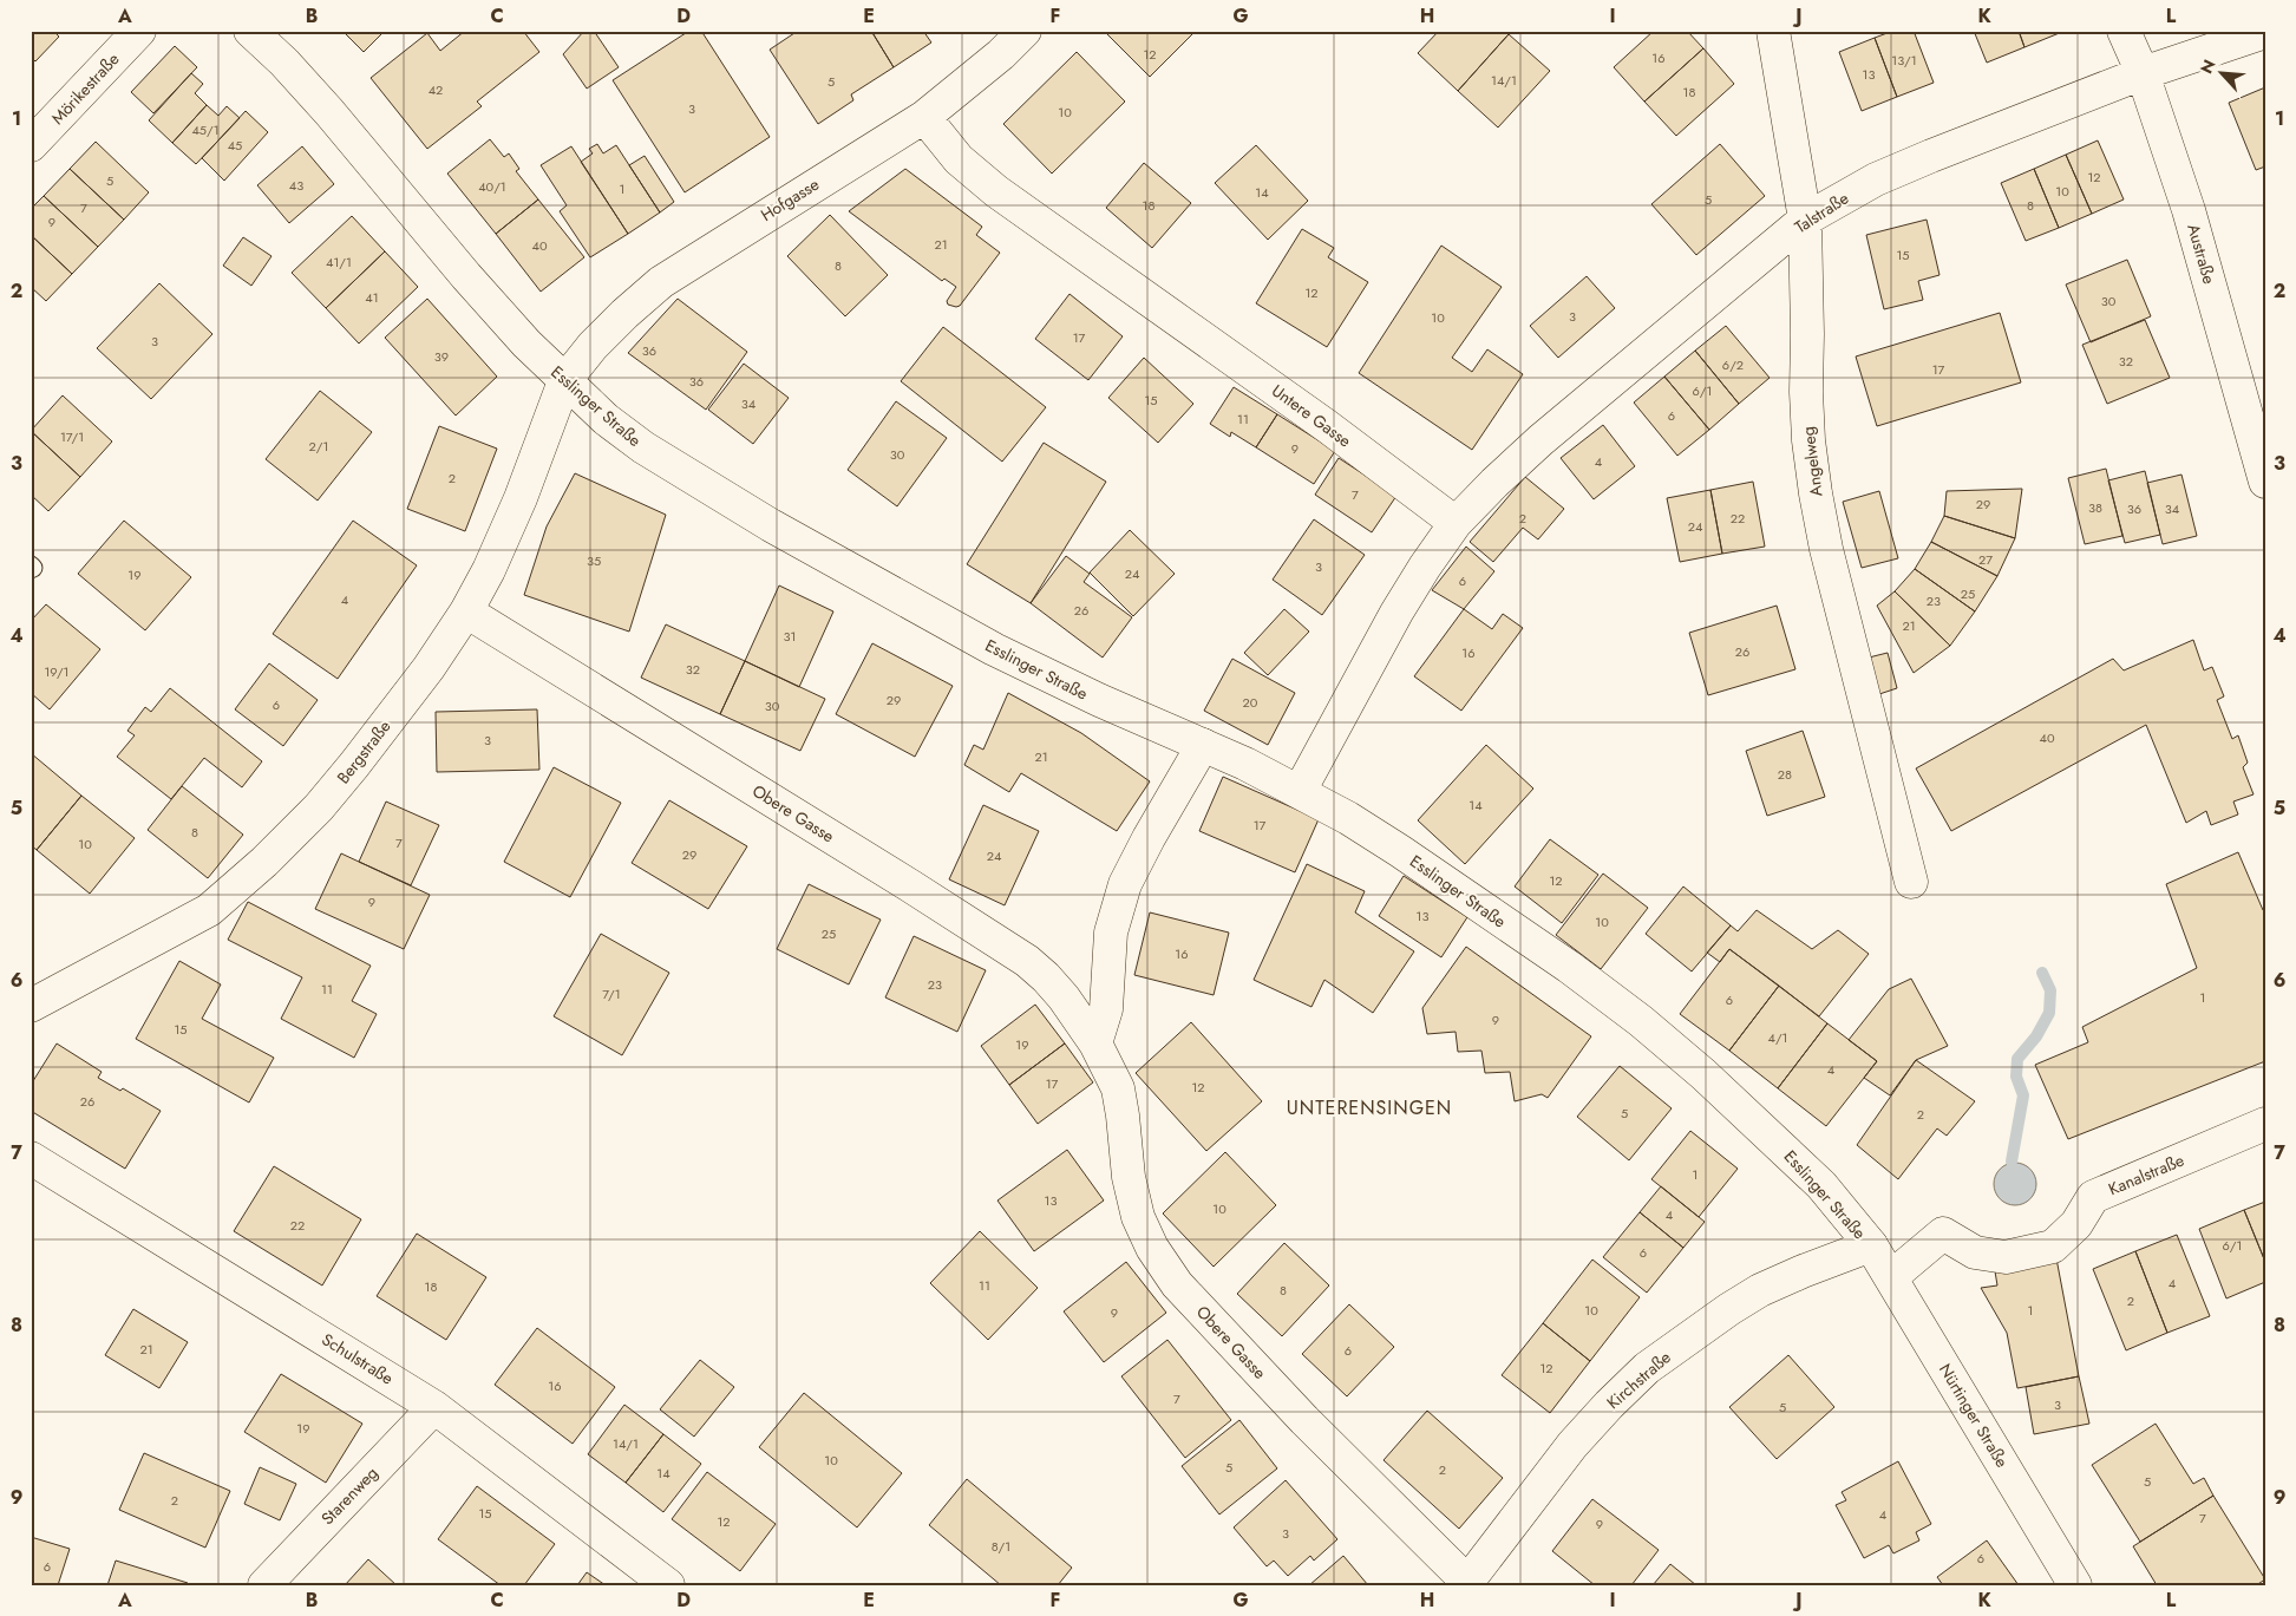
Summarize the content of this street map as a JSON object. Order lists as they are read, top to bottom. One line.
{"streets":{"street":["Mörikestraße","Hofgasse","Talstraße","Austraße","Esslinger Straße","Untere Gasse","Angelweg","Bergstraße","Obere Gasse","Kanalstraße","Schulstraße","Kirchstraße","Nürtinger Straße","Starenweg"]},"crossings":[["Hofgasse","Esslinger Straße"],["Hofgasse","Untere Gasse"],["Hofgasse","Bergstraße"],["Talstraße","Austraße"],["Talstraße","Untere Gasse"],["Talstraße","Angelweg"],["Esslinger Straße","Bergstraße"],["Esslinger Straße","Kirchstraße"],["Esslinger Straße","Nürtinger Straße"],["Bergstraße","Obere Gasse"],["Obere Gasse","Kirchstraße"],["Kanalstraße","Nürtinger Straße"],["Schulstraße","Starenweg"],["Kirchstraße","Nürtinger Straße"]],"districts":["UNTERENSINGEN"],"house_numbers":["12","16","13/1","13","14/1","5","42","18","3","10","45/1","45","12","5","43","40/1","1","10","14","5","18","8","7","9","21","40","15","41/1","8","12","41","30","3","10","17","3","36","39","32","6/2","17","36","6/1","15","34","6","11","17/1","2/1","9","30","4","2","7","29","38","36","34","2","22","24","27","35","3","24","19","6","25","4","23","26","21","31","26","16","32","19/1","29","20","6","30","40","3","21","28","14","17","8","7","10","29","24","12","9","13","10","25","16","23","11","7/1","1","6","9","15","4/1","19","4","17","12","26","5","2","1","13","10","4","22","6/1","6","4","11","18","8","2","10","1","9","21","6","12","16","7","3","5","19","14/1","10","5","2","14","5","2","15","4","7","12","9","3","8/1","6","6"],"north":"top left","grid":{"columns":["A","B","C","D","E","F","G","H","I","J","K","L"],"rows":["1","2","3","4","5","6","7","8","9"]}}
